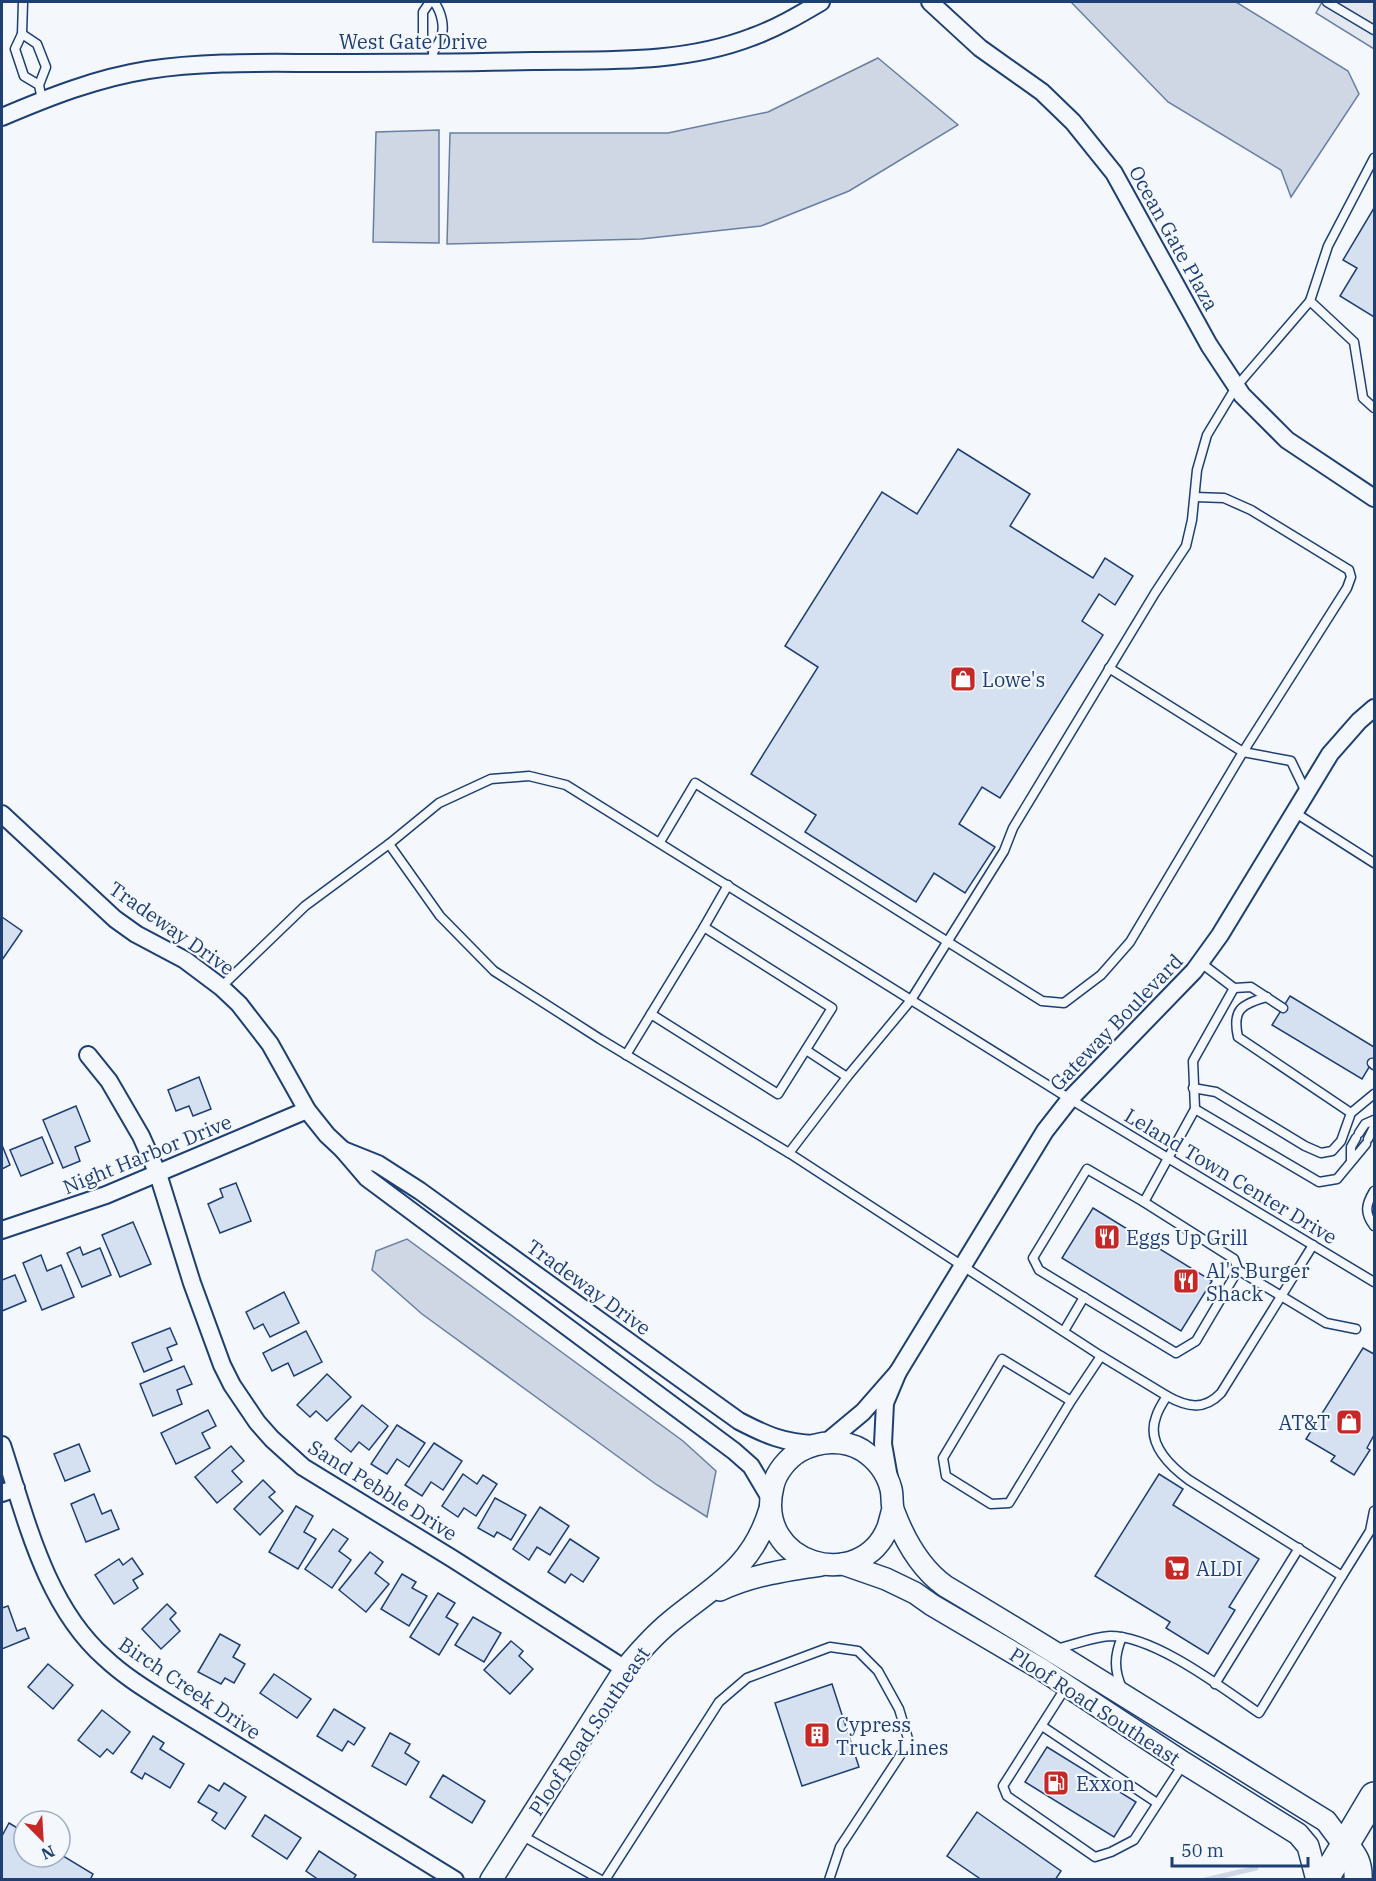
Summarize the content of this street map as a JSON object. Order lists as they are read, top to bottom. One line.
{"streets":{"street":["West Gate Drive","Ocean Gate Plaza","Tradeway Drive","Gateway Boulevard","Night Harbor Drive","Sand Pebble Drive","Birch Creek Drive","Ploof Road Southeast"],"lane":["Leland Town Center Drive"]},"crossings":[["Tradeway Drive","Night Harbor Drive"],["Tradeway Drive","Leland Town Center Drive"],["Tradeway Drive","Ploof Road Southeast"],["Gateway Boulevard","Leland Town Center Drive"],["Night Harbor Drive","Sand Pebble Drive"],["Sand Pebble Drive","Ploof Road Southeast"]],"places":{"shop":["Lowe's","AT&T"],"restaurant":["Eggs Up Grill","Al's Burger Shack"],"supermarket":["ALDI"],"building":["Cypress Truck Lines"],"fuel station":["Exxon"]},"scale_bar":"50 m","north":"bottom right"}
